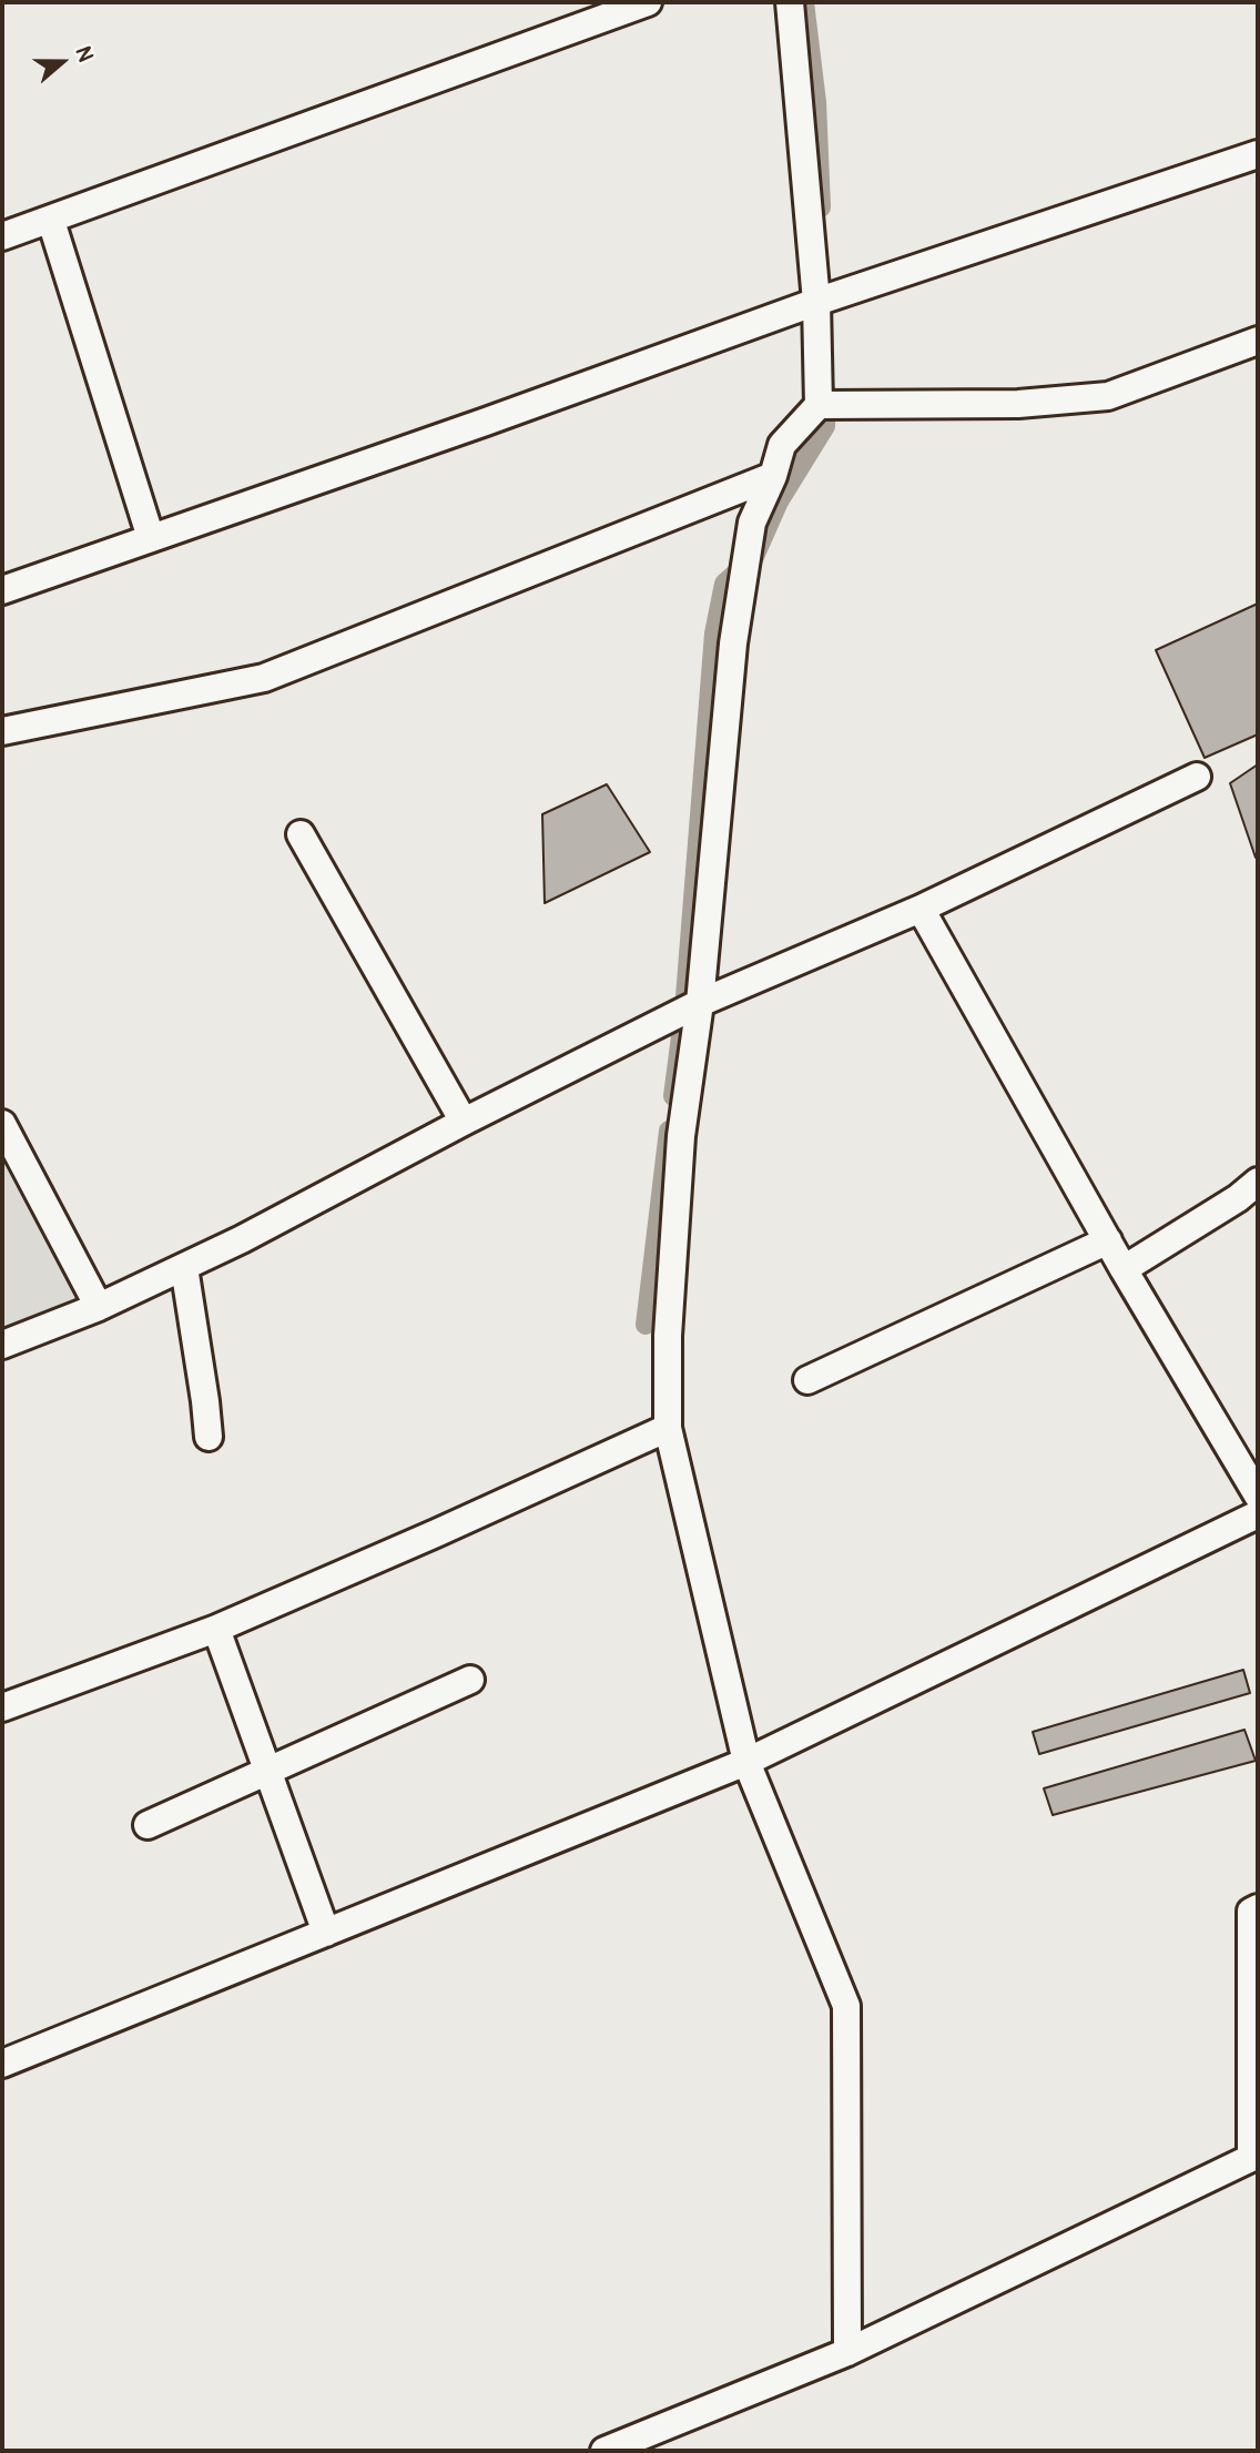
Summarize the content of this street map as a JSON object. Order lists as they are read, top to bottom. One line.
{"north":"right"}
